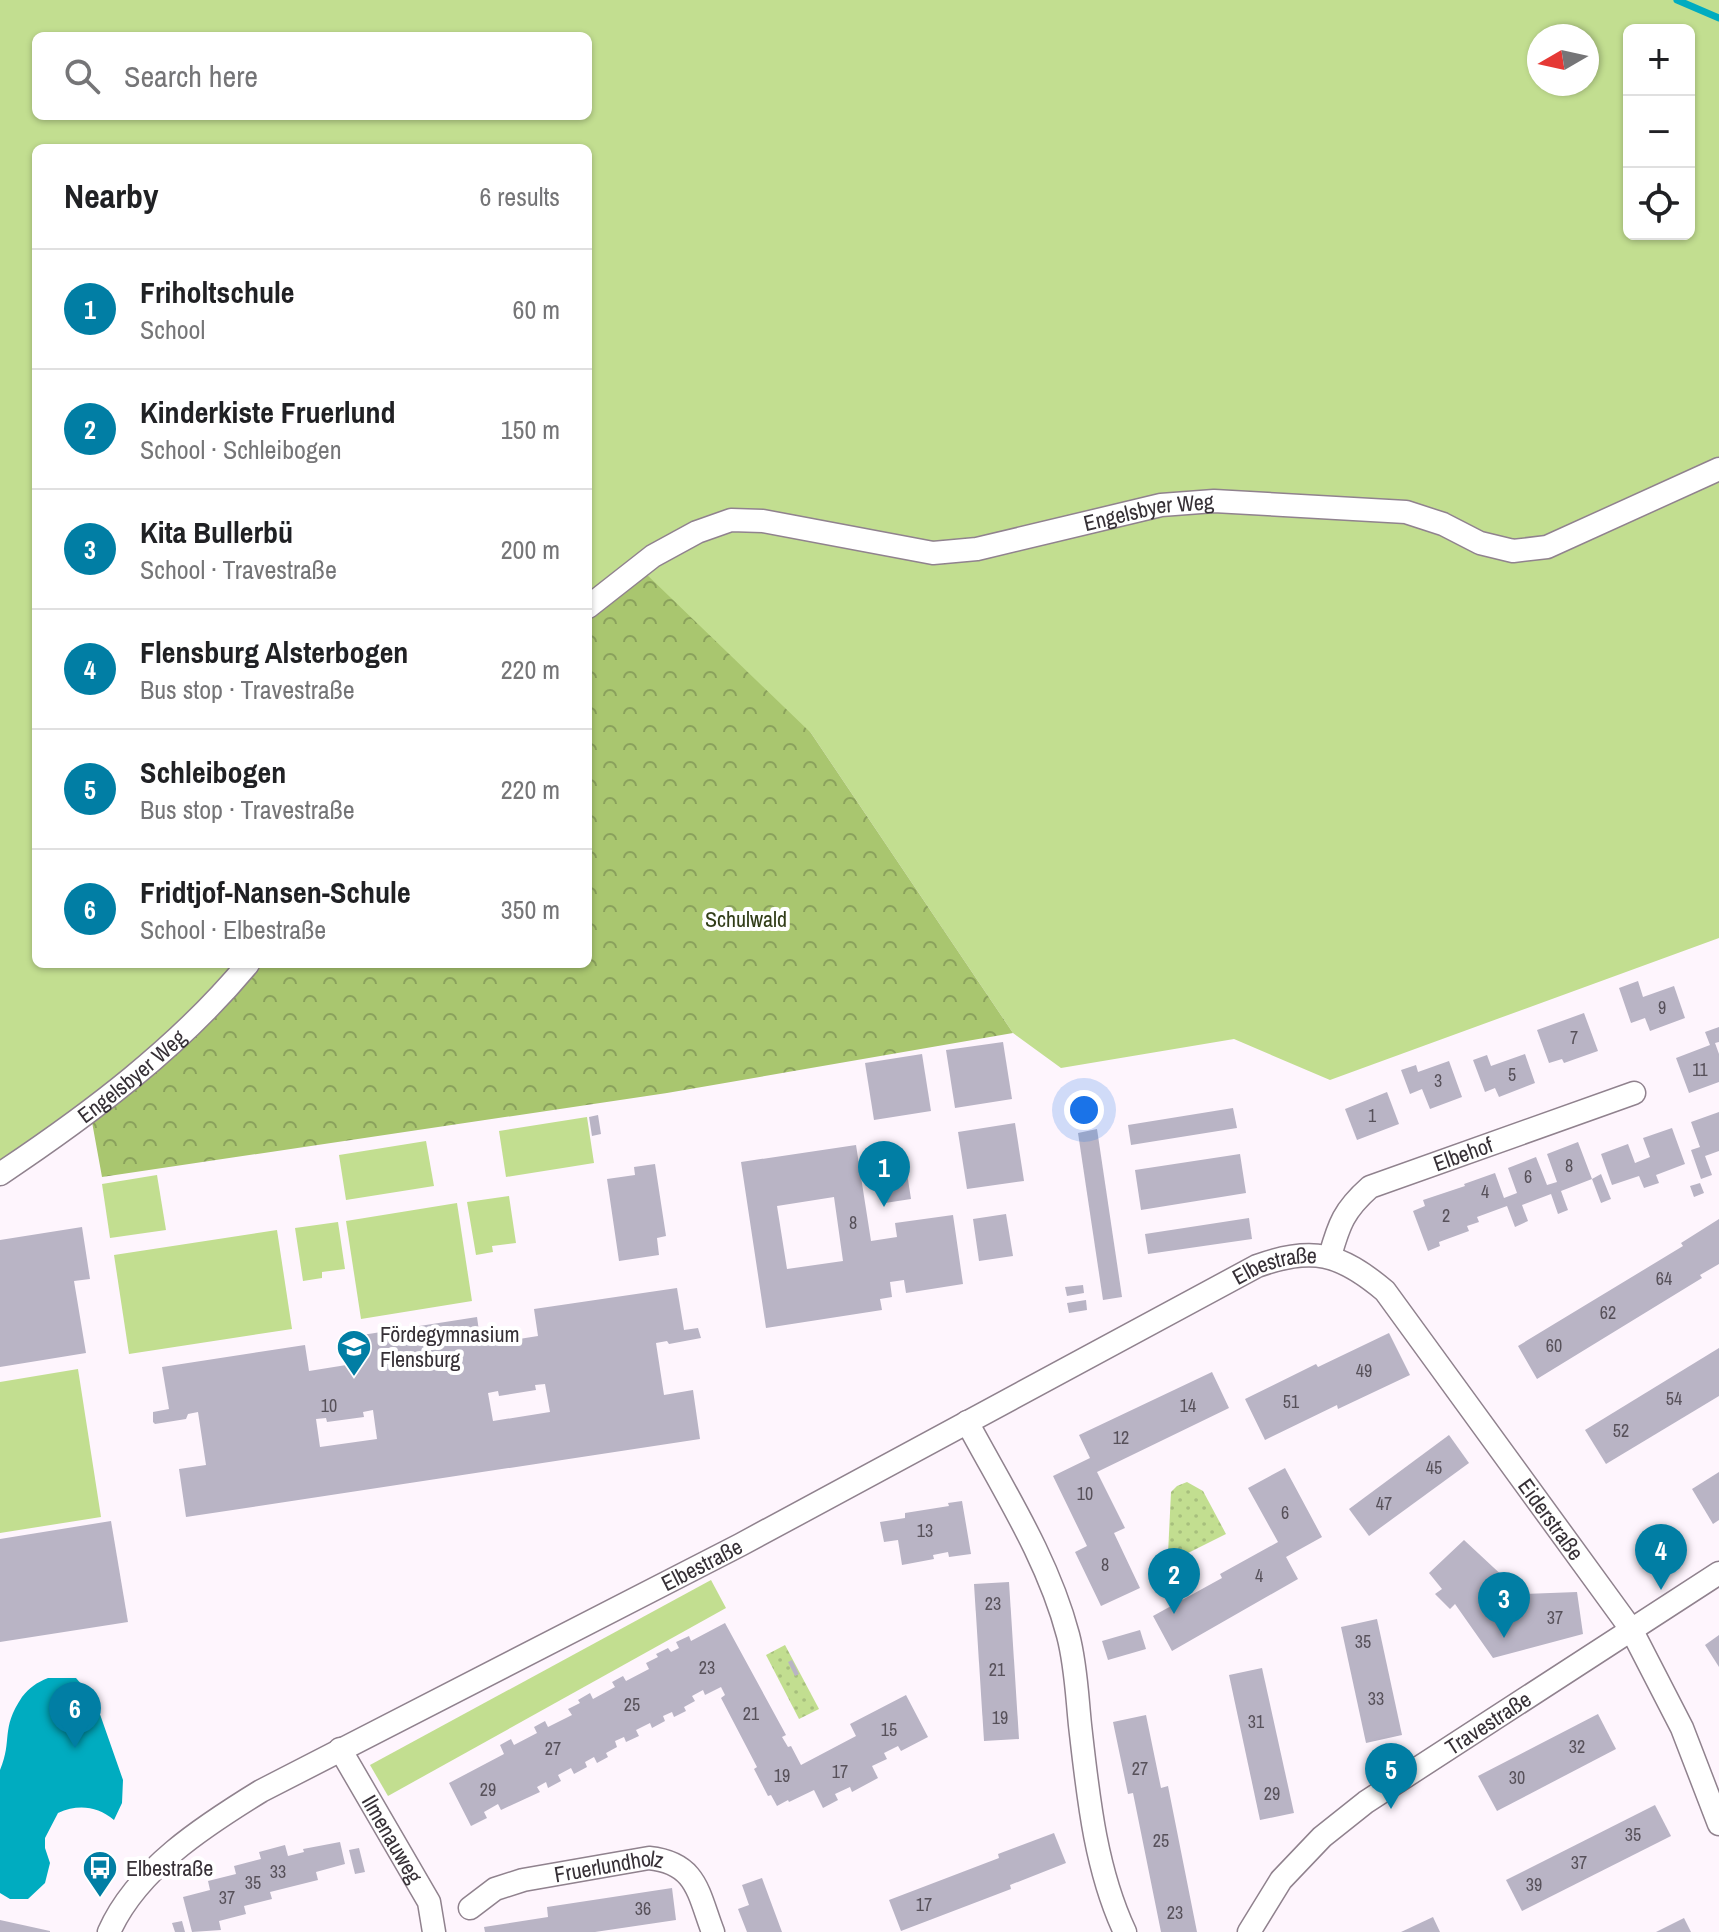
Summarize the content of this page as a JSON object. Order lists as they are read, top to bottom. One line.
{"streets":{"street":["Engelsbyer Weg","Elbehof","Elbestraße","Eiderstraße","Travestraße","Ilmenauweg","Fruerlundholz"]},"crossings":[["Elbehof","Elbestraße"],["Elbehof","Eiderstraße"],["Elbestraße","Eiderstraße"],["Elbestraße","Ilmenauweg"],["Eiderstraße","Travestraße"]],"parks":["Schulwald"],"places":{"school or university":["Fördegymnasium Flensburg"],"bus stop":["Elbestraße"]},"house_numbers":["9","7","11","5","3","1","8","6","4","2","8","64","62","60","49","54","51","10","14","52","12","45","10","47","6","13","8","4","23","37","35","23","21","33","25","21","19","31","15","32","27","27","17","19","30","29","29","35","25","37","33","35","39","37","17","36","23"],"north":"left","page":{"map_buttons":["+","−"],"search":"Search here","heading":["Nearby","6 results"],"list":[{"mark":"1","name":"Friholtschule","note":"School","value":"60 m"},{"mark":"2","name":"Kinderkiste Fruerlund","note":"School · Schleibogen","value":"150 m"},{"mark":"3","name":"Kita Bullerbü","note":"School · Travestraße","value":"200 m"},{"mark":"4","name":"Flensburg Alsterbogen","note":"Bus stop · Travestraße","value":"220 m"},{"mark":"5","name":"Schleibogen","note":"Bus stop · Travestraße","value":"220 m"},{"mark":"6","name":"Fridtjof-Nansen-Schule","note":"School · Elbestraße","value":"350 m"}],"pins":["1","4","2","3","6","5"]}}
